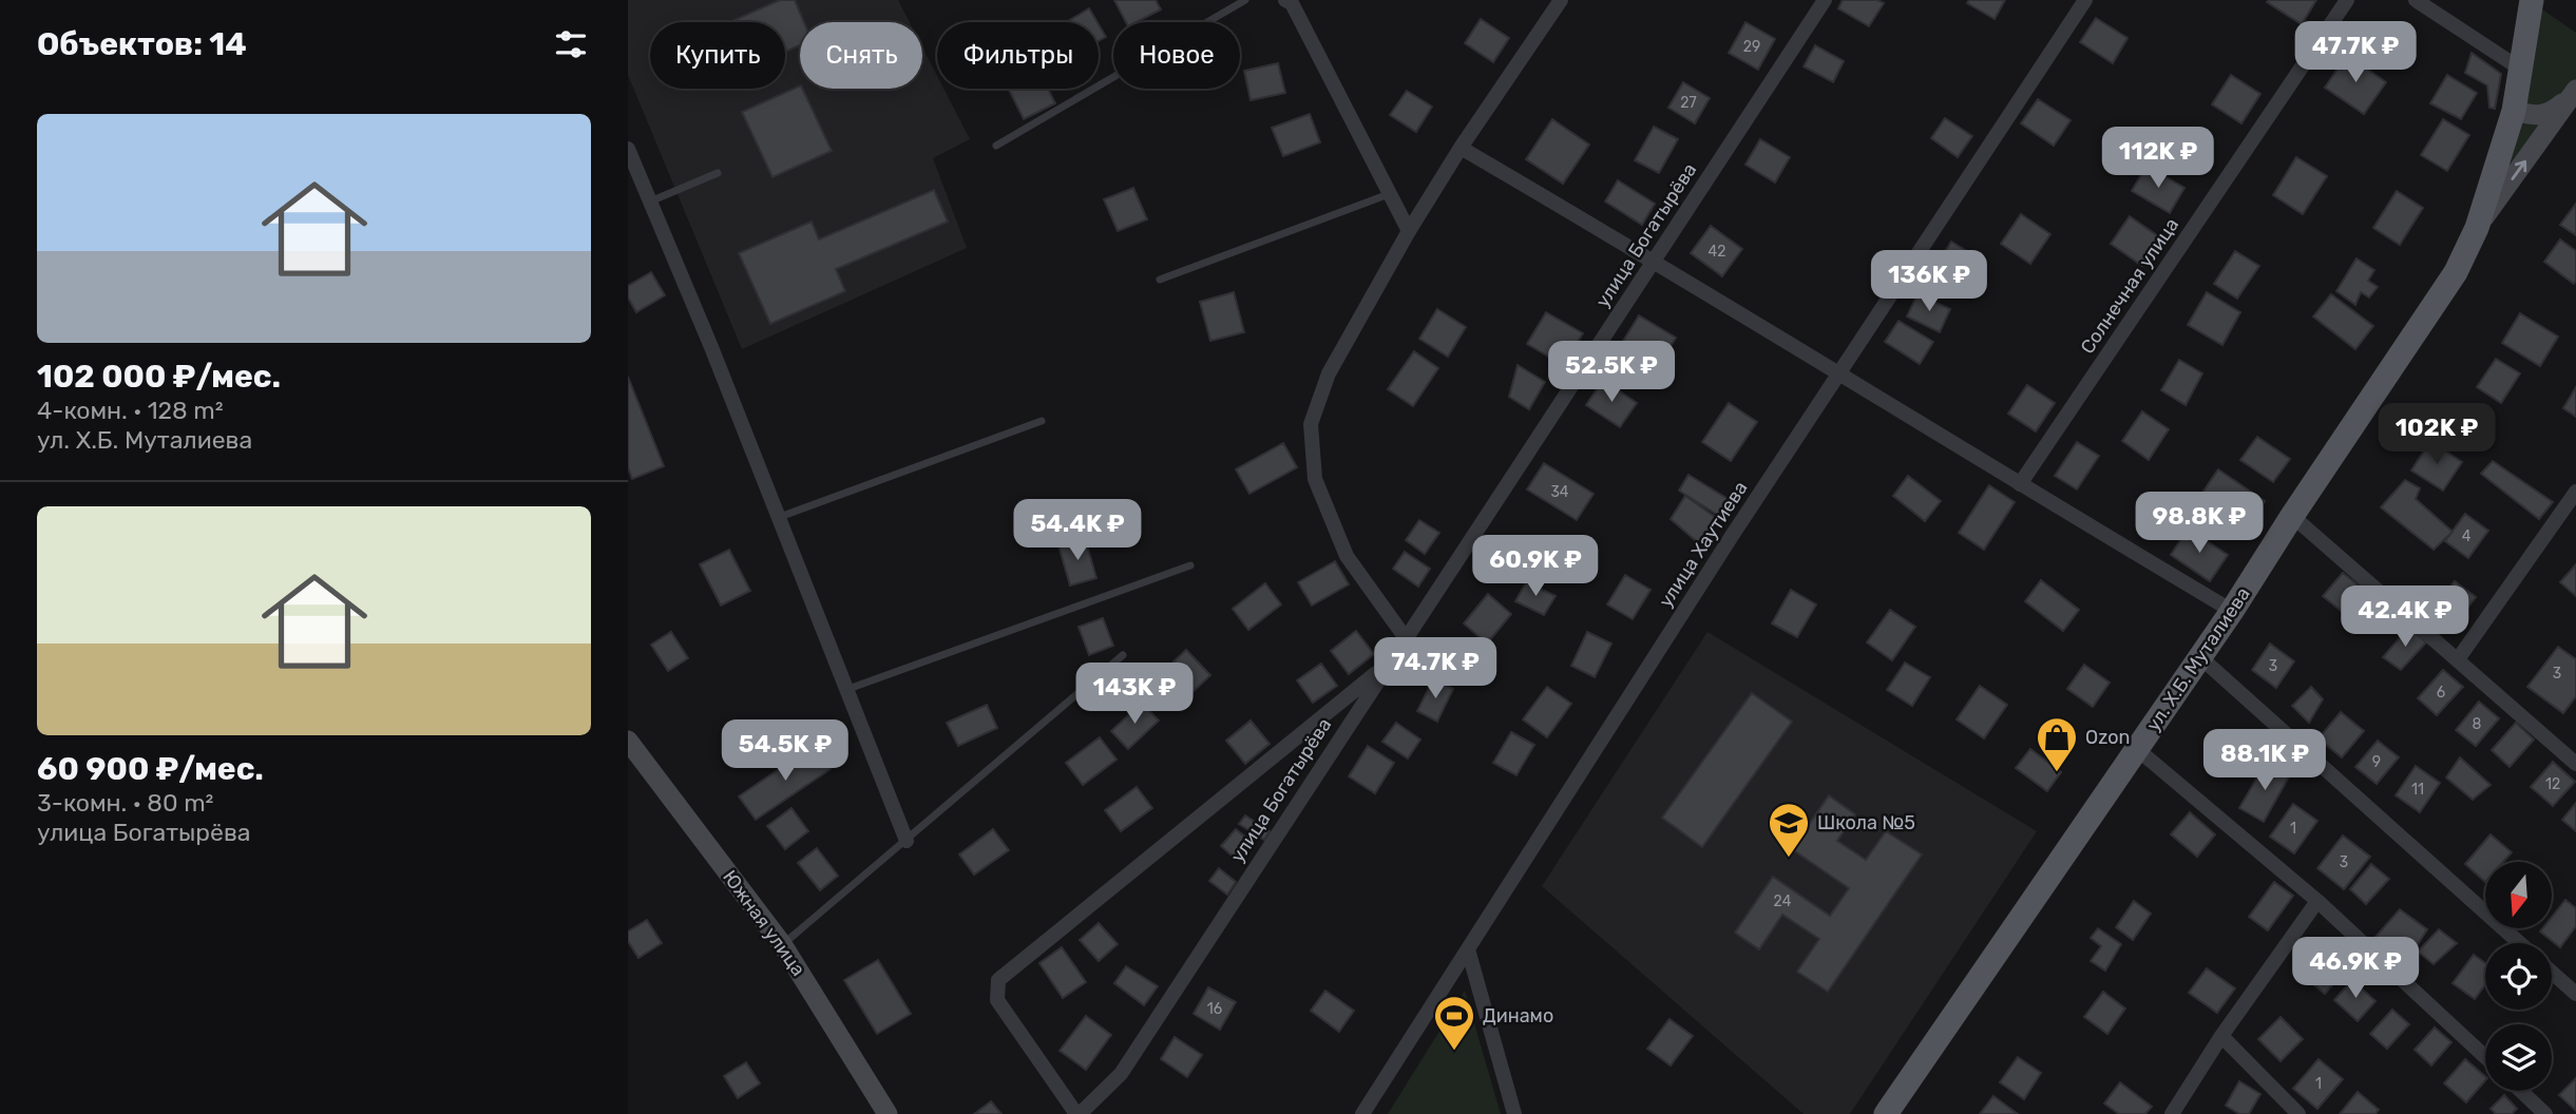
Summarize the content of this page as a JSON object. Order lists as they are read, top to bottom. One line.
{"streets":{"main road":["ул. Х.Б. Муталиева"],"street":["улица Богатырёва","Солнечная улица","улица Хаутиева","Южная улица"]},"places":{"shop":["Ozon"],"school or university":["Школа №5"],"sports":["Динамо"]},"house_numbers":["29","27","42","34","4","3","3","6","8","9","12","11","1","3","24","16","1"],"north":"bottom","page":{"heading":"Объектов: 14","price":["47.7K ₽","112K ₽","136K ₽","52.5K ₽","102K ₽","98.8K ₽","54.4K ₽","60.9K ₽","42.4K ₽","74.7K ₽","143K ₽","54.5K ₽","88.1K ₽","46.9K ₽"],"chip":["Купить","Снять","Фильтры","Новое"],"list":[{"name":"102 000 ₽/мес.","note":"4-комн. · 128 m² · ул. Х.Б. Муталиева"},{"name":"60 900 ₽/мес.","note":"3-комн. · 80 m² · улица Богатырёва"}]}}
